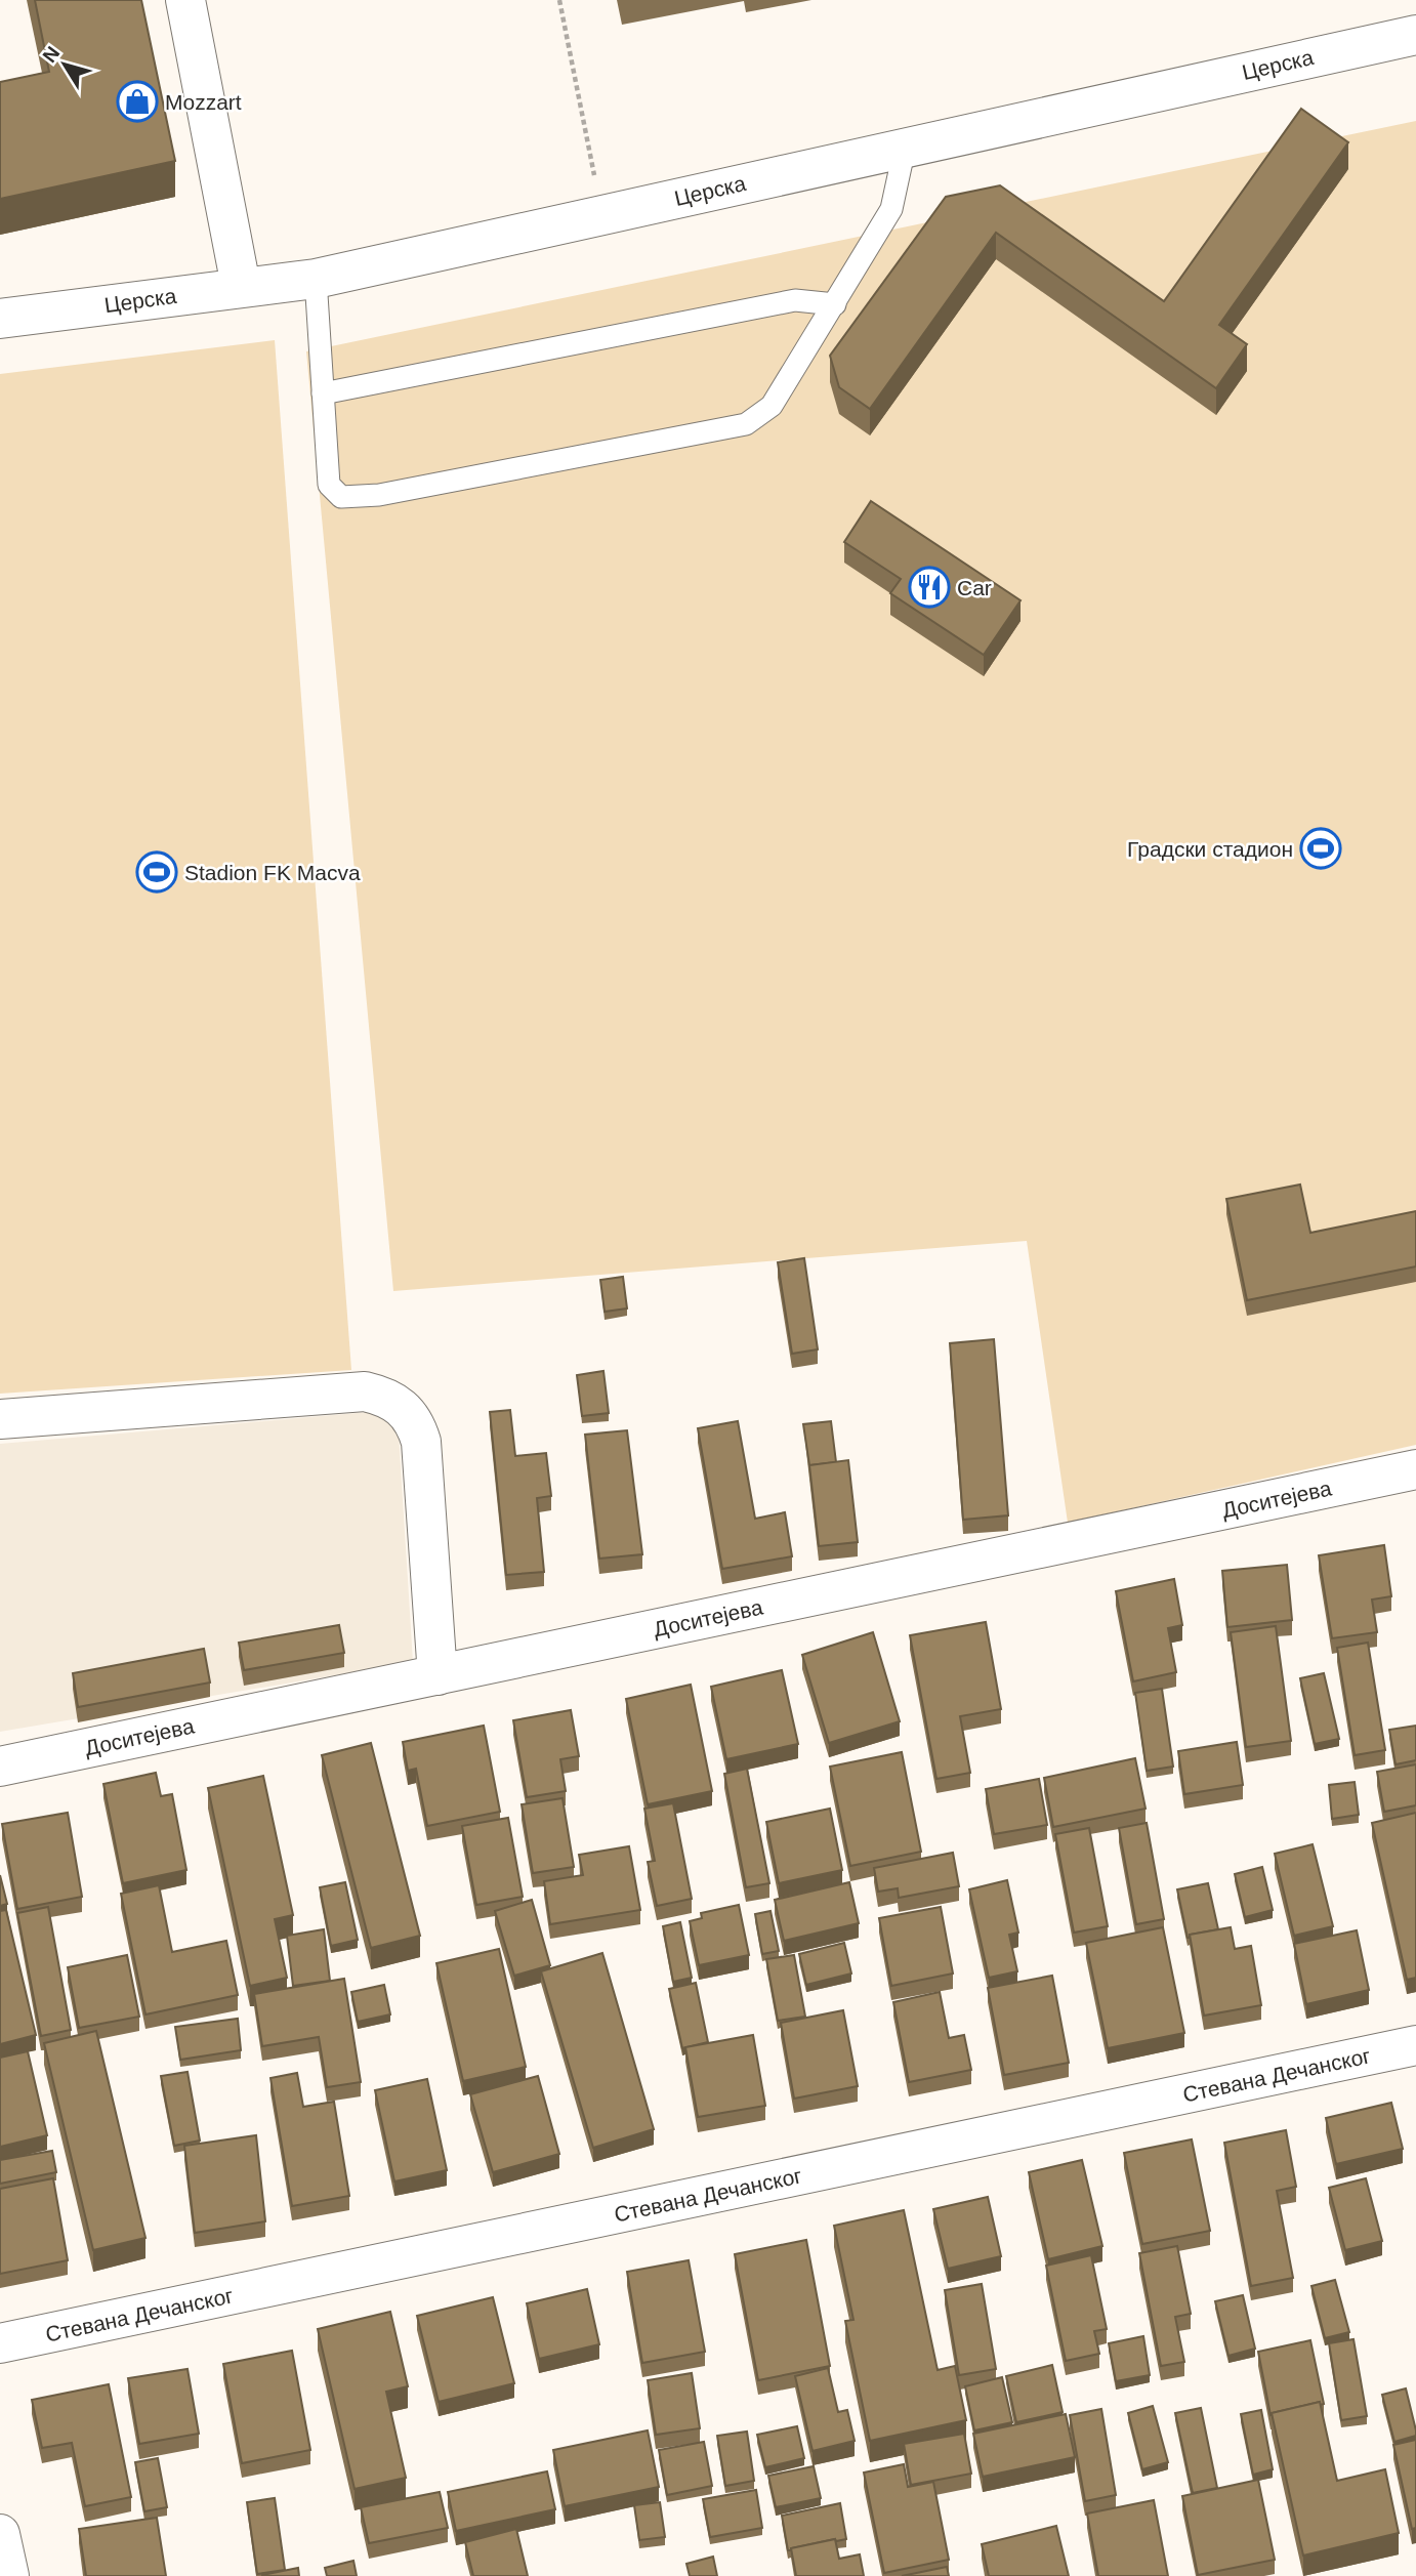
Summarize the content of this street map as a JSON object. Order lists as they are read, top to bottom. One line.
{"streets":{"street":["Церска","Доситејева","Стевана Дечанског"]},"places":{"shop":["Mozzart"],"restaurant":["Car"],"sports":["Градски стадион","Stadion FK Macva"]},"north":"top left"}
